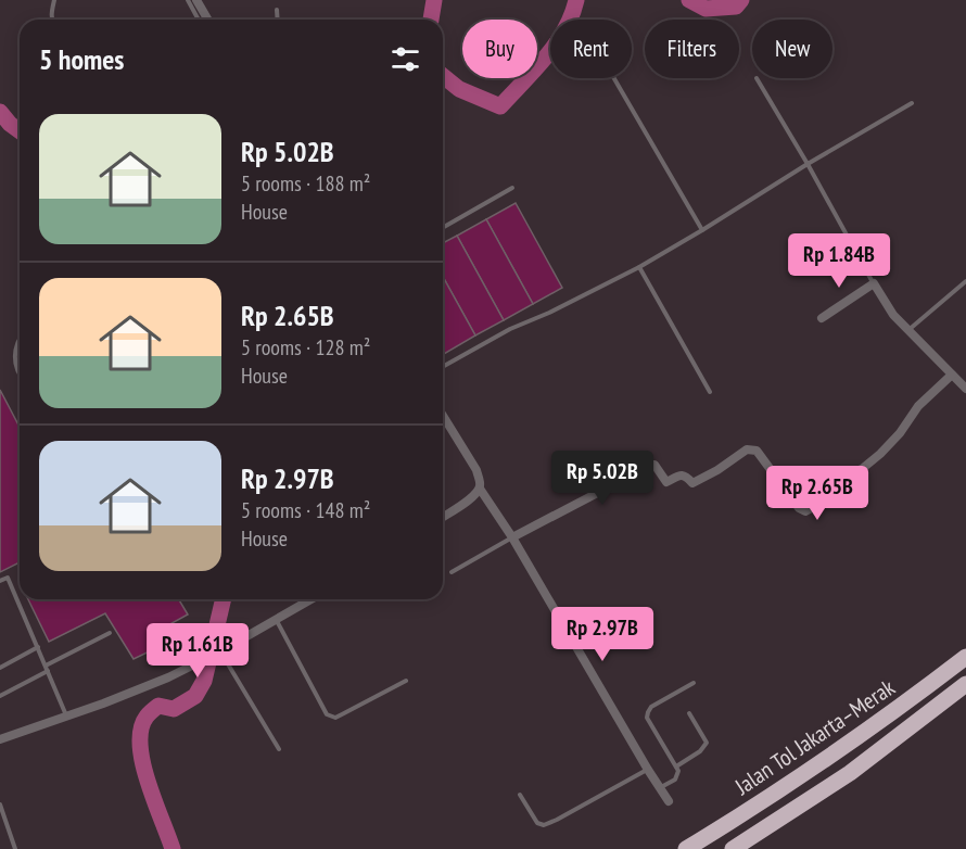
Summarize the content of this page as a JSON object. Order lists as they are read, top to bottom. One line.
{"streets":{"highway":["Jalan Tol Jakarta–Merak"]},"page":{"chip":["Buy","Rent","Filters","New"],"heading":"5 homes","list":[{"name":"Rp 5.02B","note":"5 rooms · 188 m² · House"},{"name":"Rp 2.65B","note":"5 rooms · 128 m² · House"},{"name":"Rp 2.97B","note":"5 rooms · 148 m² · House"}],"price":["Rp 1.84B","Rp 5.02B","Rp 2.65B","Rp 2.97B","Rp 1.61B"]}}
